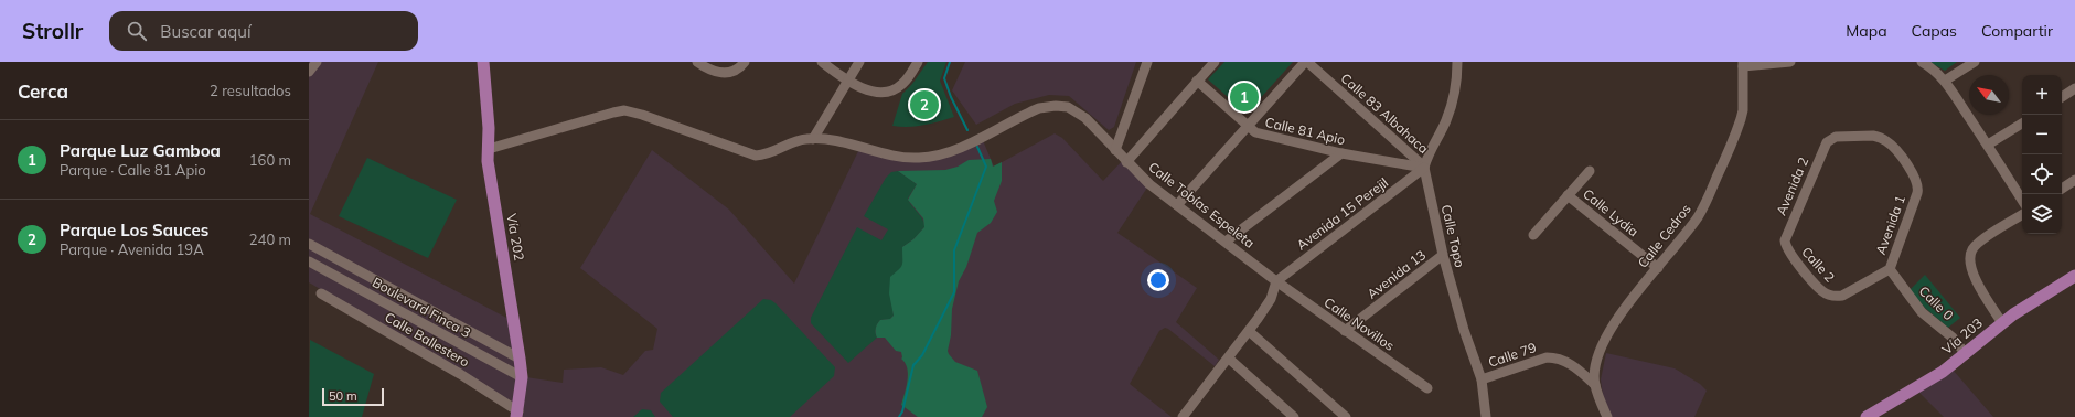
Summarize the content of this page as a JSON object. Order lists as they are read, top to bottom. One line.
{"streets":{"main road":["Vía 202","Vía 203"],"street":["Calle 83 Albahaca","Calle 81 Apio","Avenida 2","Calle Tobías Espeleta","Calle Lydia","Avenida 15 Perejil","Avenida 1","Calle Topo","Calle Cedros","Calle 2","Avenida 13","Calle 0","Boulevard Finca 3","Calle Novillos","Calle Ballestero","Calle 79"]},"crossings":[["Calle 83 Albahaca","Calle 81 Apio"],["Calle 83 Albahaca","Avenida 15 Perejil"],["Calle 83 Albahaca","Calle Topo"],["Calle 81 Apio","Avenida 15 Perejil"],["Calle 81 Apio","Calle Topo"],["Avenida 2","Avenida 1"],["Avenida 2","Calle 2"],["Avenida 2","Calle 0"],["Calle Tobías Espeleta","Avenida 15 Perejil"],["Calle Tobías Espeleta","Vía 202"],["Calle Tobías Espeleta","Calle Novillos"],["Calle Lydia","Calle Cedros"],["Avenida 15 Perejil","Calle Topo"],["Avenida 15 Perejil","Calle Novillos"],["Avenida 1","Calle 2"],["Avenida 1","Calle 0"],["Calle Topo","Avenida 13"],["Calle Topo","Calle 79"],["Calle Cedros","Calle 79"],["Vía 202","Boulevard Finca 3"],["Vía 202","Calle Ballestero"],["Calle 2","Calle 0"],["Avenida 13","Calle Novillos"],["Calle 0","Vía 203"]],"scale_bar":"50 m","north":"top left","page":{"header":"Strollr","search":"Buscar aquí","nav":["Mapa","Capas","Compartir"],"heading":["Cerca","2 resultados"],"map_buttons":["+","−"],"pins":["1","2"],"list":[{"mark":"1","name":"Parque Luz Gamboa","note":"Parque · Calle 81 Apio","value":"160 m"},{"mark":"2","name":"Parque Los Sauces","note":"Parque · Avenida 19A","value":"240 m"}],"scale":"50 m"}}
